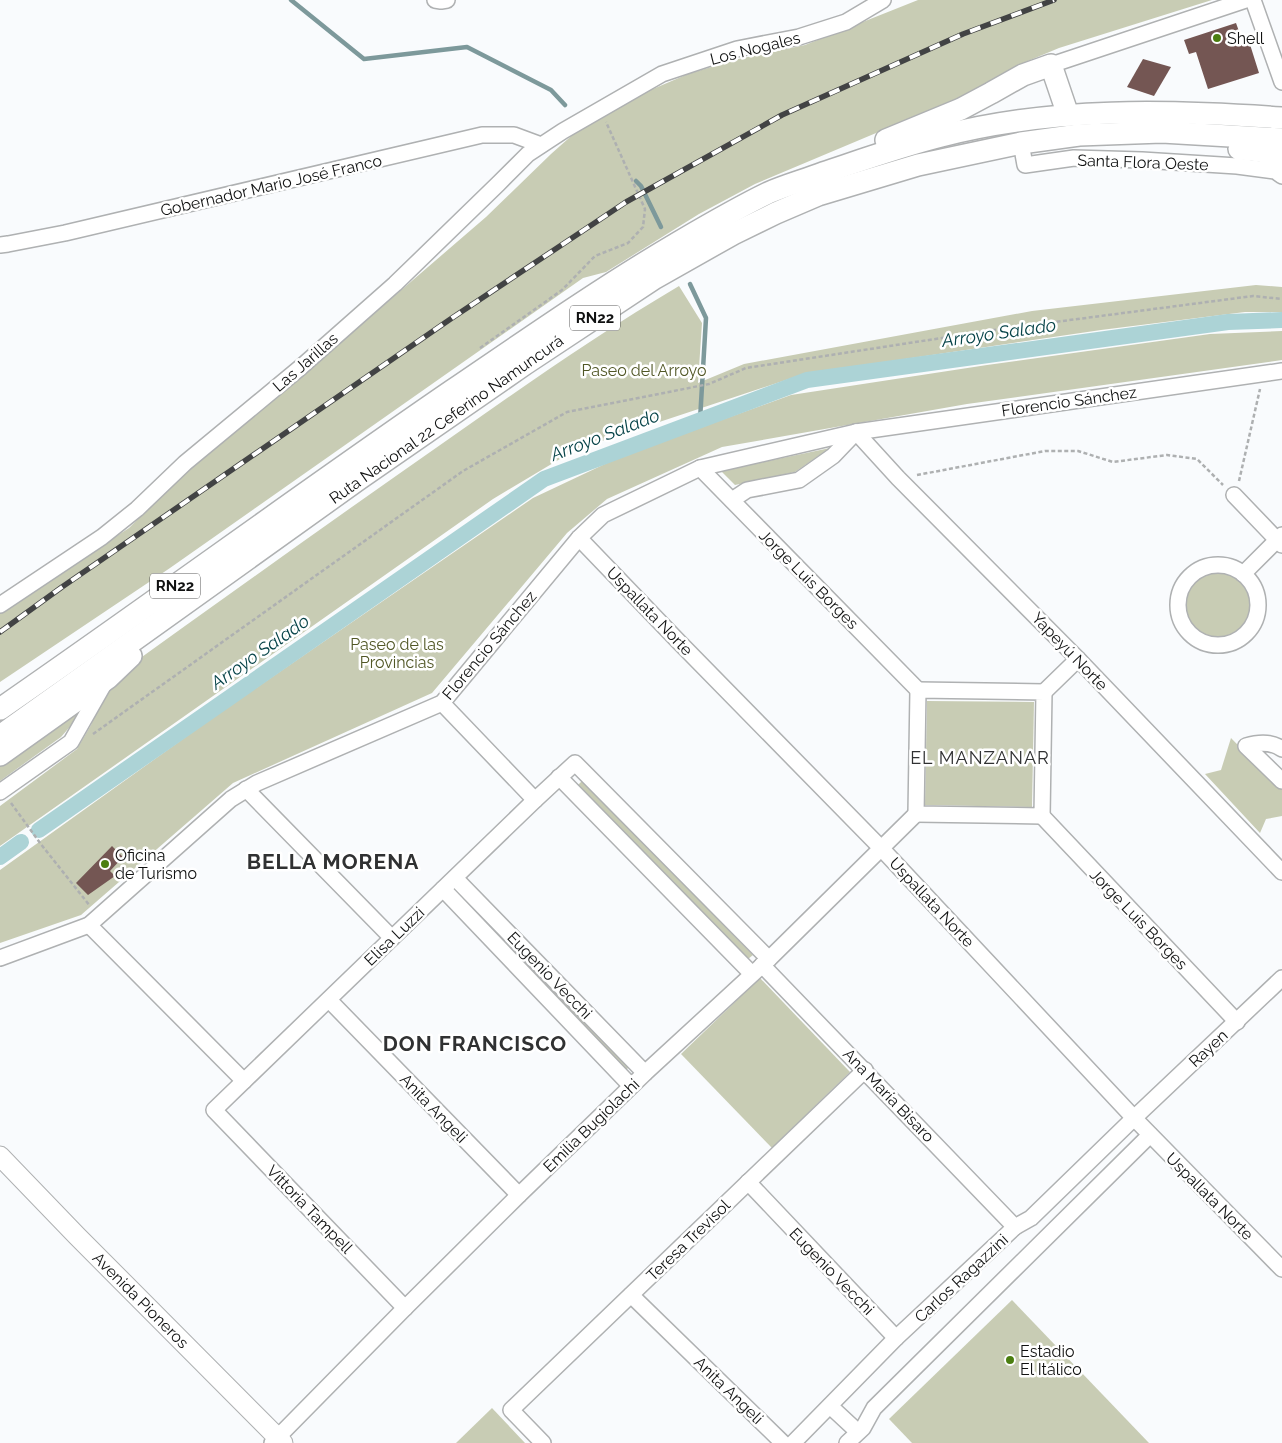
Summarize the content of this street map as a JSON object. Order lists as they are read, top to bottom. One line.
{"streets":{"highway":["RN22","Ruta Nacional 22 Ceferino Namuncurá"],"main road":["Avenida Pioneros"],"street":["Los Nogales","Santa Flora Oeste","Gobernador Mario José Franco","Las Jarillas","Florencio Sánchez","Jorge Luis Borges","Uspallata Norte","Yapeyú Norte","Elisa Luzzi","Eugenio Vecchi","Rayen","Ana María Bisaro","Anita Angeli","Emilia Bugiolachi","Vittoria Tampell","Teresa Trevisol","Carlos Ragazzini"]},"crossings":[["Los Nogales","Las Jarillas"],["Santa Flora Oeste","Ruta Nacional 22 Ceferino Namuncurá"],["Gobernador Mario José Franco","Las Jarillas"],["Florencio Sánchez","Jorge Luis Borges"],["Florencio Sánchez","Uspallata Norte"],["Florencio Sánchez","Yapeyú Norte"],["Jorge Luis Borges","Rayen"],["Uspallata Norte","Rayen"],["Uspallata Norte","Emilia Bugiolachi"],["Uspallata Norte","Carlos Ragazzini"],["Elisa Luzzi","Eugenio Vecchi"],["Elisa Luzzi","Ana María Bisaro"],["Elisa Luzzi","Anita Angeli"],["Elisa Luzzi","Vittoria Tampell"],["Eugenio Vecchi","Emilia Bugiolachi"],["Eugenio Vecchi","Teresa Trevisol"],["Eugenio Vecchi","Carlos Ragazzini"],["Rayen","Carlos Ragazzini"],["Ana María Bisaro","Emilia Bugiolachi"],["Ana María Bisaro","Teresa Trevisol"],["Ana María Bisaro","Carlos Ragazzini"],["Anita Angeli","Emilia Bugiolachi"],["Anita Angeli","Teresa Trevisol"],["Emilia Bugiolachi","Vittoria Tampell"],["Emilia Bugiolachi","Avenida Pioneros"]],"districts":["EL MANZANAR","BELLA MORENA","DON FRANCISCO"],"water":["Arroyo Salado"],"parks":["Paseo del Arroyo","Paseo de las Provincias"],"places":["Shell","Oficina de Turismo","Estadio El Itálico"]}
